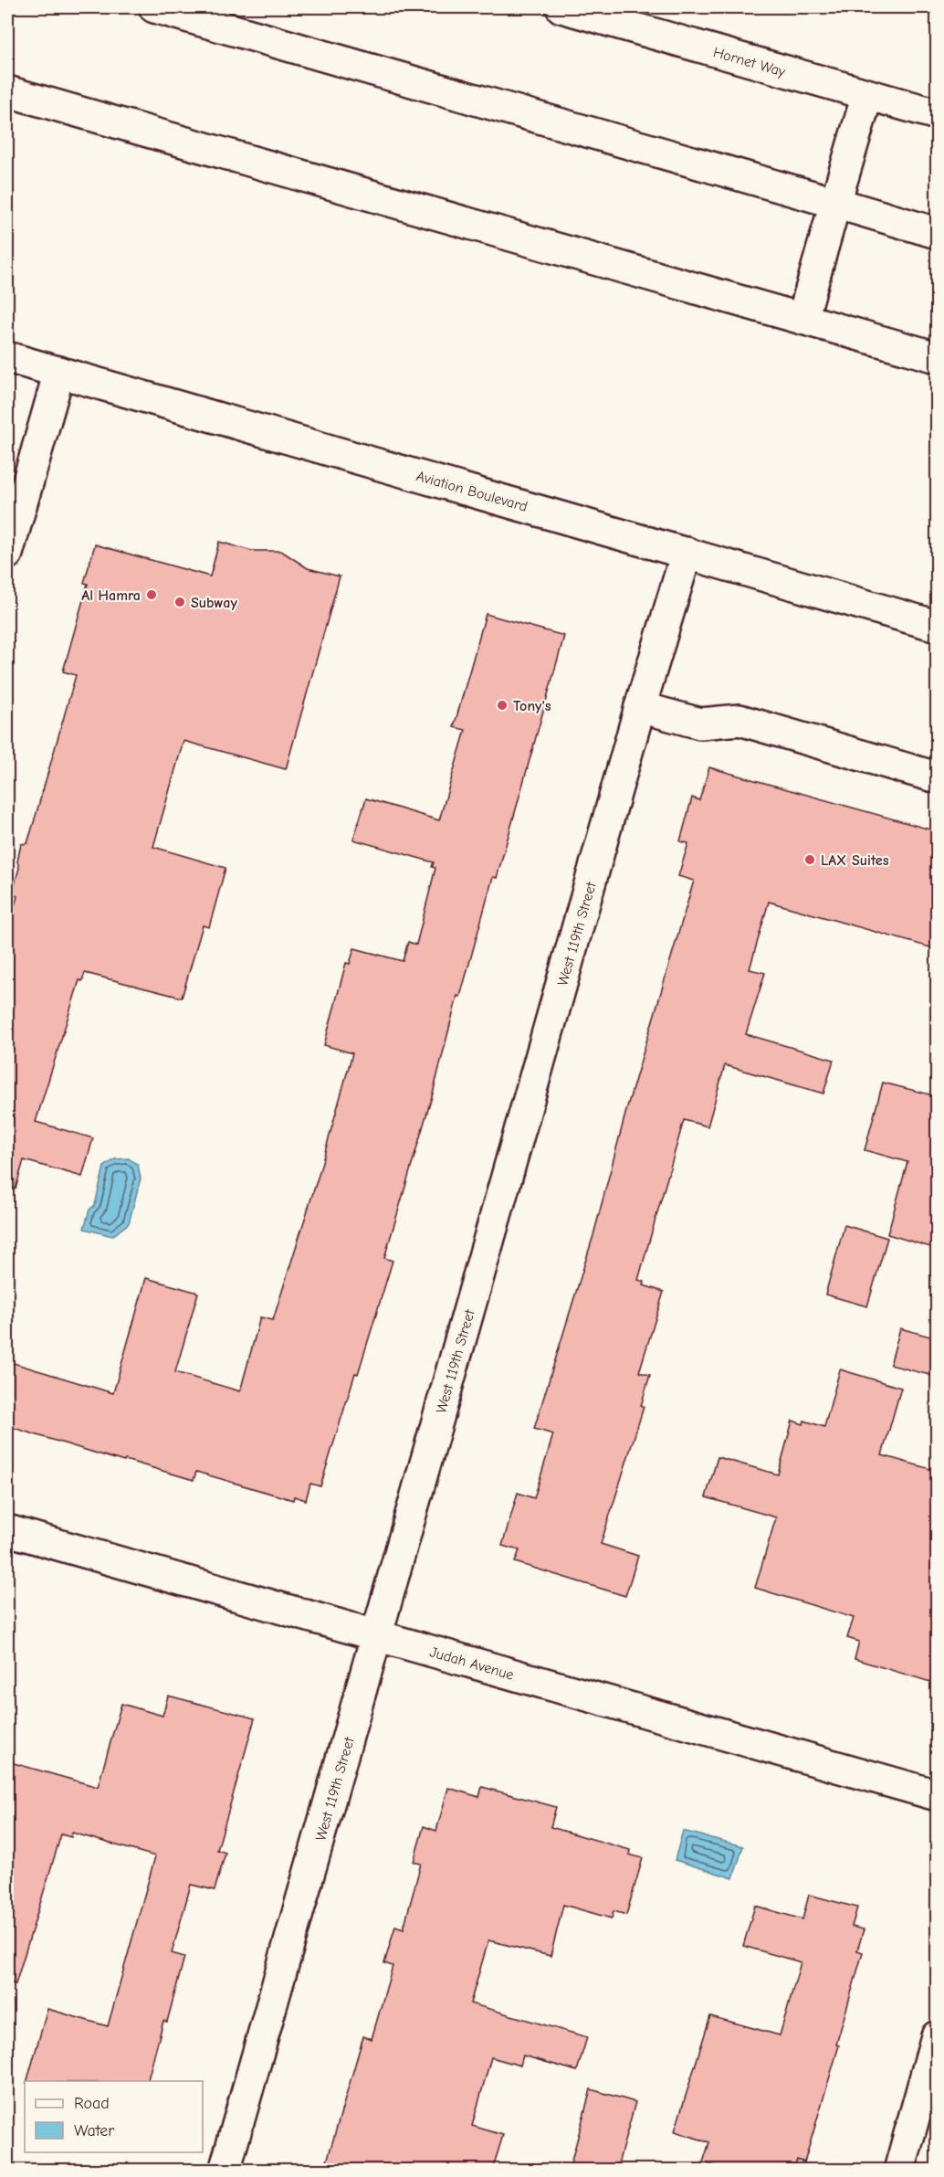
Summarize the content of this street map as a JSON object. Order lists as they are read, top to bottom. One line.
{"streets":{"street":["Hornet Way","Aviation Boulevard","West 119th Street","Judah Avenue"]},"crossings":[["Aviation Boulevard","West 119th Street"],["West 119th Street","Judah Avenue"]],"places":["Al Hamra","Subway","Tony's","LAX Suites"],"legend":["Road","Water"]}
